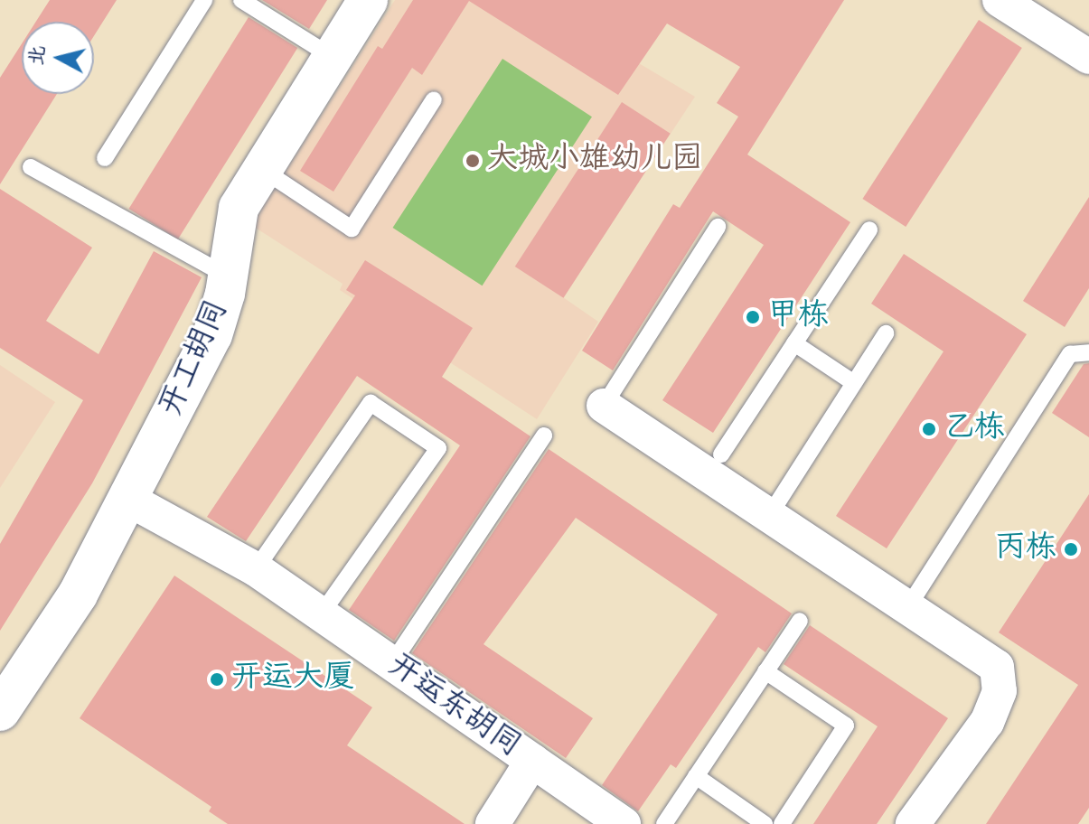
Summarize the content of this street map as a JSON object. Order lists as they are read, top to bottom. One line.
{"streets":{"street":["开工胡同","开运东胡同"]},"crossings":[["开工胡同","开运东胡同"]],"places":["大城小雄幼儿园","甲栋","乙栋","丙栋","开运大厦"],"north":"left"}
